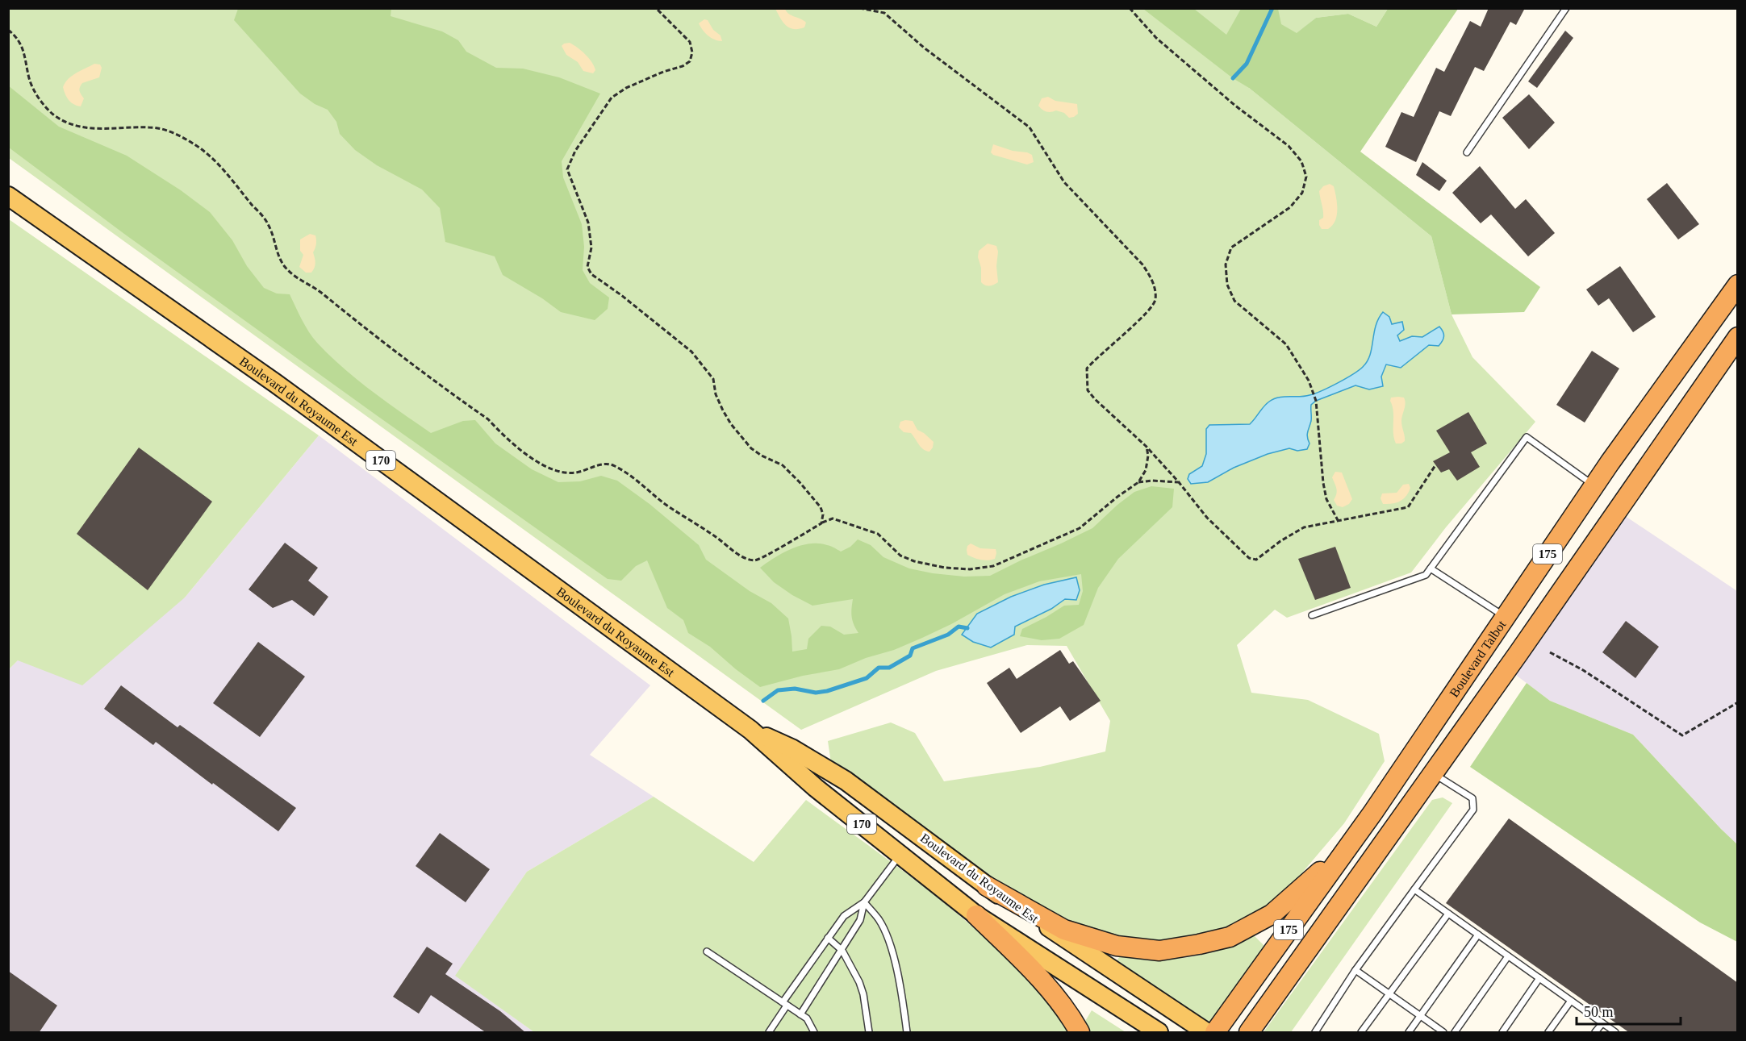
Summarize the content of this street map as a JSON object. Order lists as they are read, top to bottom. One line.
{"streets":{"highway":["175","Boulevard Talbot"],"main road":["Boulevard du Royaume Est","170"]},"scale_bar":"50 m"}
